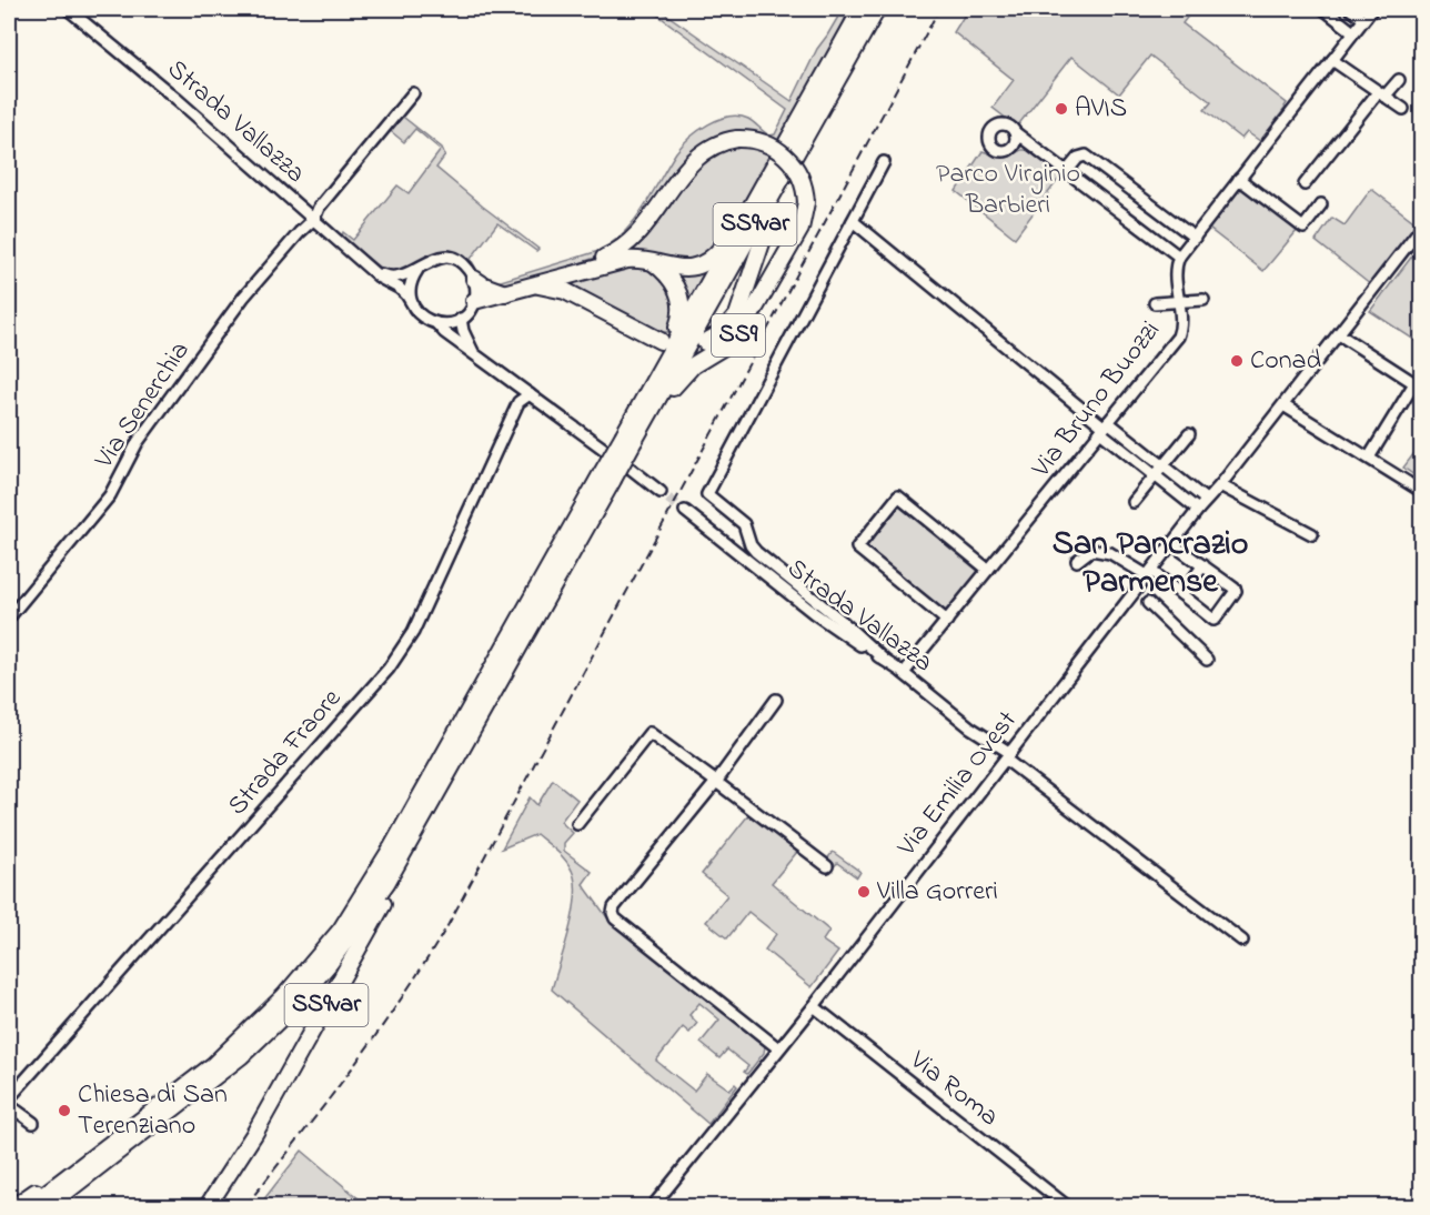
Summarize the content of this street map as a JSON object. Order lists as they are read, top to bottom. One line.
{"streets":{"highway":["SS9var","SS9"],"street":["Strada Vallazza","Via Bruno Buozzi","Via Senerchia","Strada Fraore","Via Emilia Ovest","Via Roma"]},"crossings":[["Strada Vallazza","SS9"],["Strada Vallazza","Via Bruno Buozzi"],["Strada Vallazza","Via Senerchia"],["Strada Vallazza","Strada Fraore"],["Strada Vallazza","Via Emilia Ovest"],["SS9var","SS9"],["Via Emilia Ovest","Via Roma"]],"districts":["San Pancrazio Parmense"],"parks":["Parco Virginio Barbieri"],"places":["AVIS","Conad","Villa Gorreri","Chiesa di San Terenziano"]}
